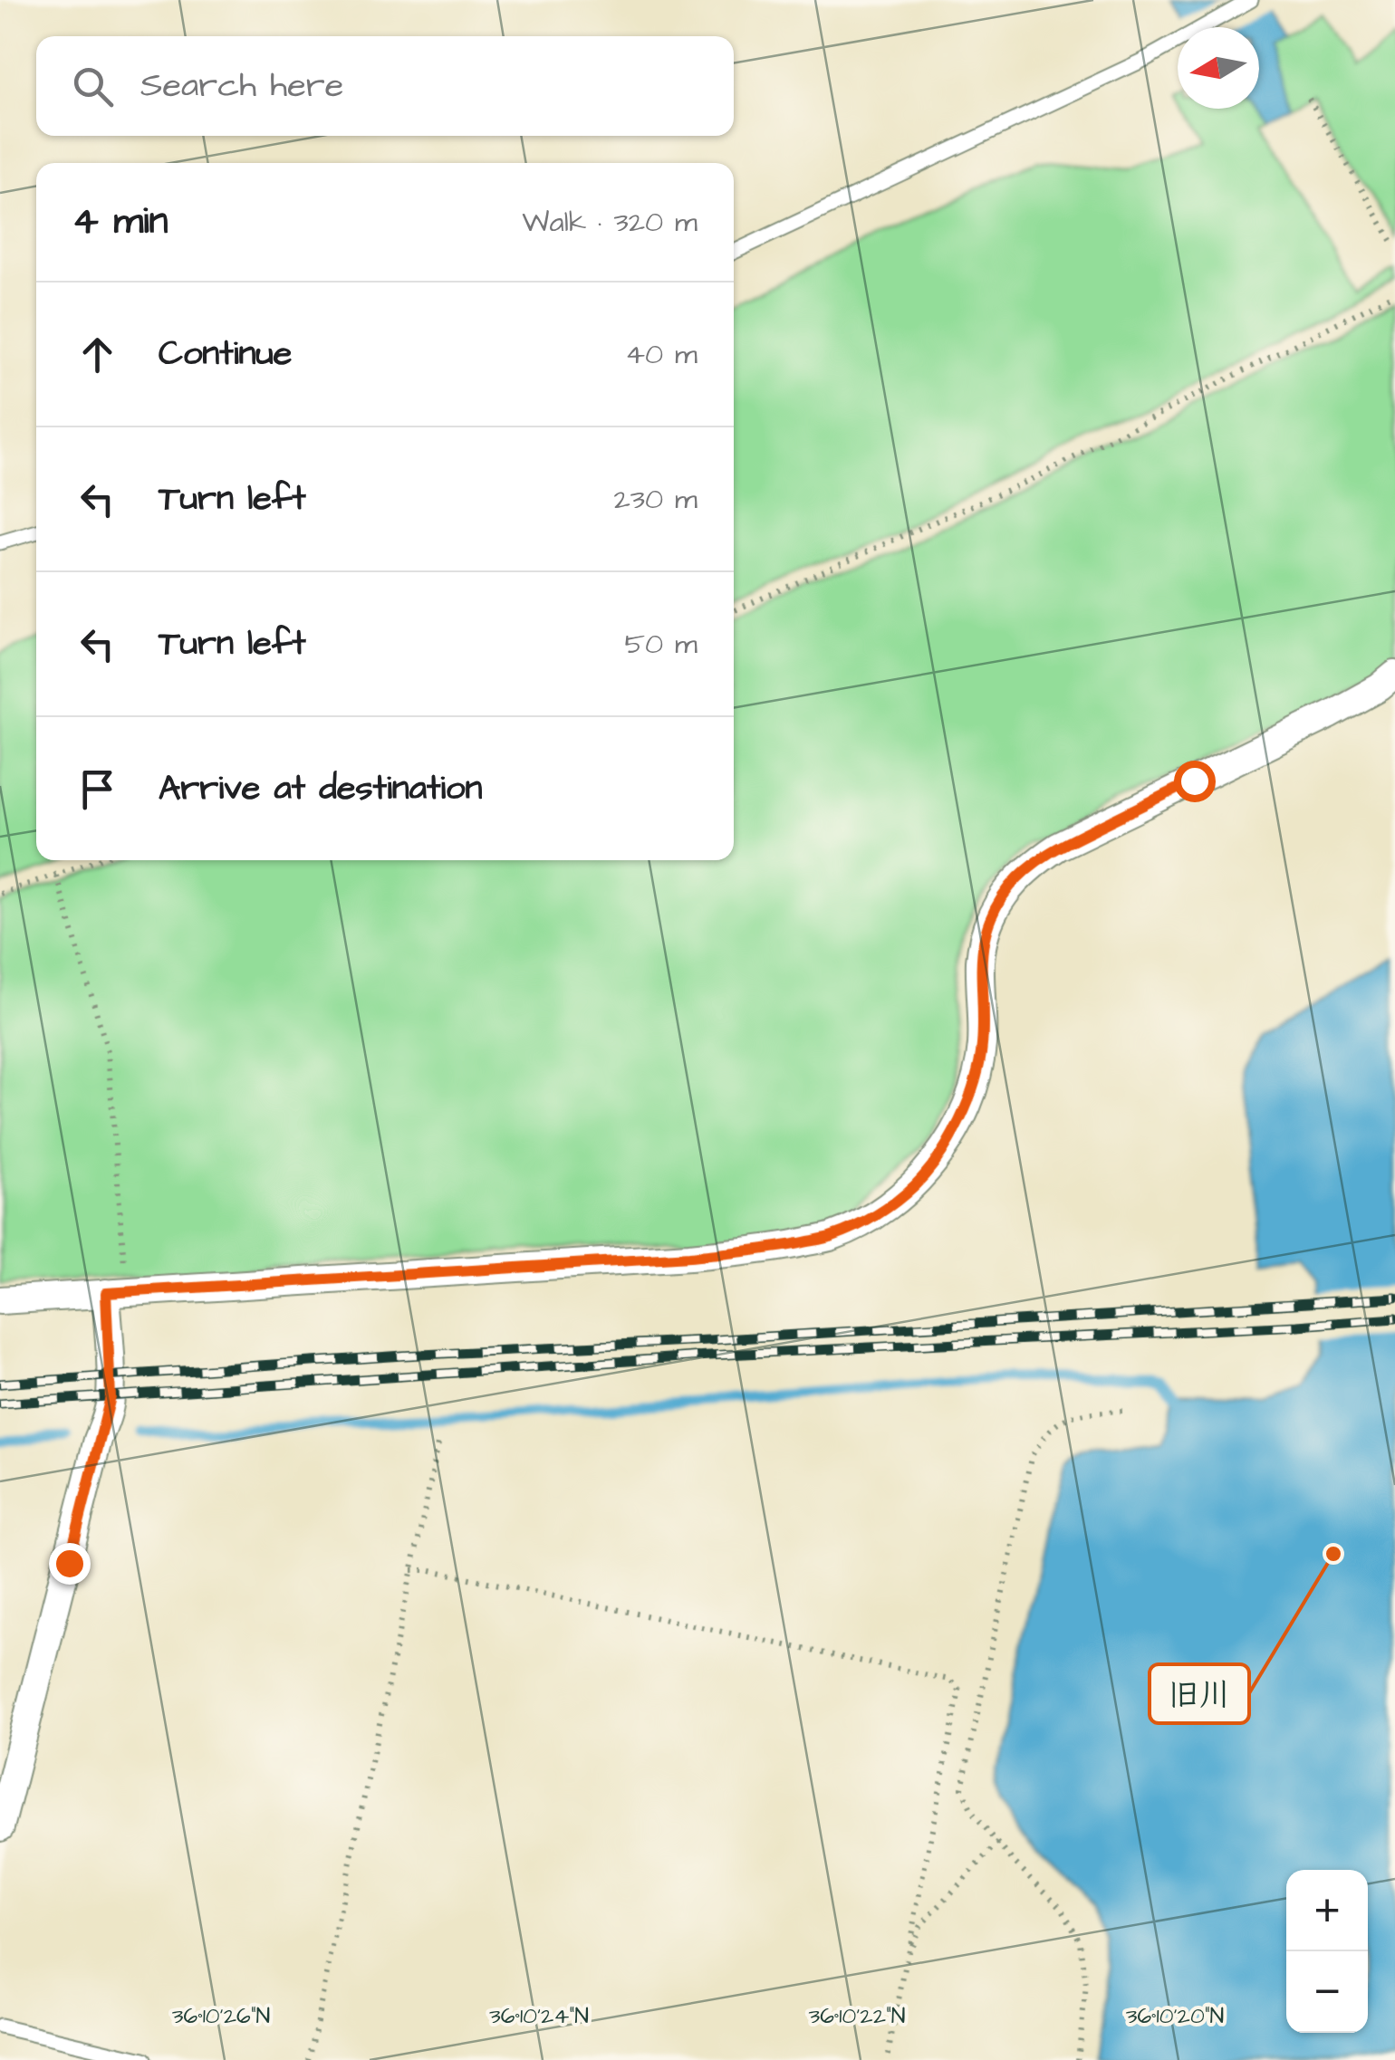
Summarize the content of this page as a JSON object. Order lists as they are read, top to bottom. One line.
{"places":["旧川"],"north":"left","page":{"search":"Search here","heading":["4 min","Walk · 320 m"],"list":[["Continue","40 m"],["Turn left","230 m"],["Turn left","50 m"],"Arrive at destination"],"map_buttons":["+","−"]},"coordinates":["36°10'26\"N","36°10'24\"N","36°10'22\"N","36°10'20\"N"]}
